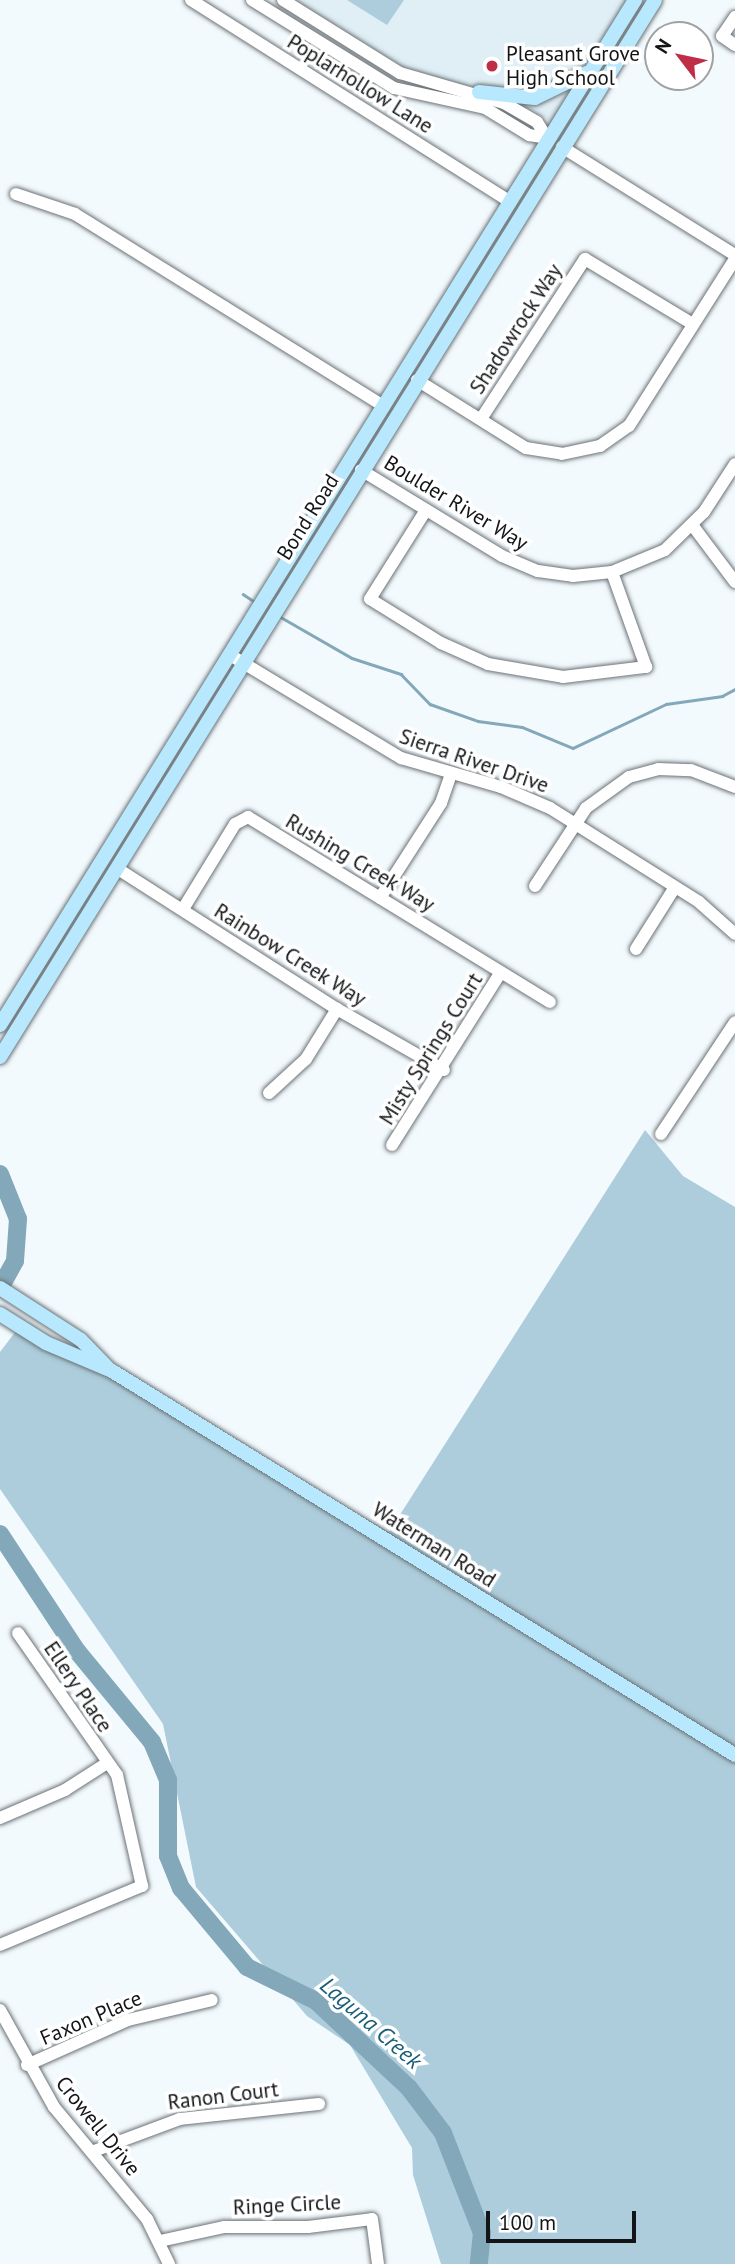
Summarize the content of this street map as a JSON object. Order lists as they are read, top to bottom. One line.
{"streets":{"main road":["Bond Road","Waterman Road"],"street":["Poplarhollow Lane","Shadowrock Way","Boulder River Way","Sierra River Drive","Rushing Creek Way","Rainbow Creek Way","Misty Springs Court","Ellery Place","Faxon Place","Ranon Court","Crowell Drive","Ringe Circle"]},"crossings":[["Poplarhollow Lane","Bond Road"],["Boulder River Way","Bond Road"],["Bond Road","Sierra River Drive"],["Bond Road","Rainbow Creek Way"],["Rushing Creek Way","Rainbow Creek Way"],["Rushing Creek Way","Misty Springs Court"],["Rainbow Creek Way","Misty Springs Court"],["Faxon Place","Crowell Drive"],["Ranon Court","Crowell Drive"],["Crowell Drive","Ringe Circle"]],"water":["Laguna Creek"],"places":["Pleasant Grove High School"],"scale_bar":"100 m","north":"top left"}
